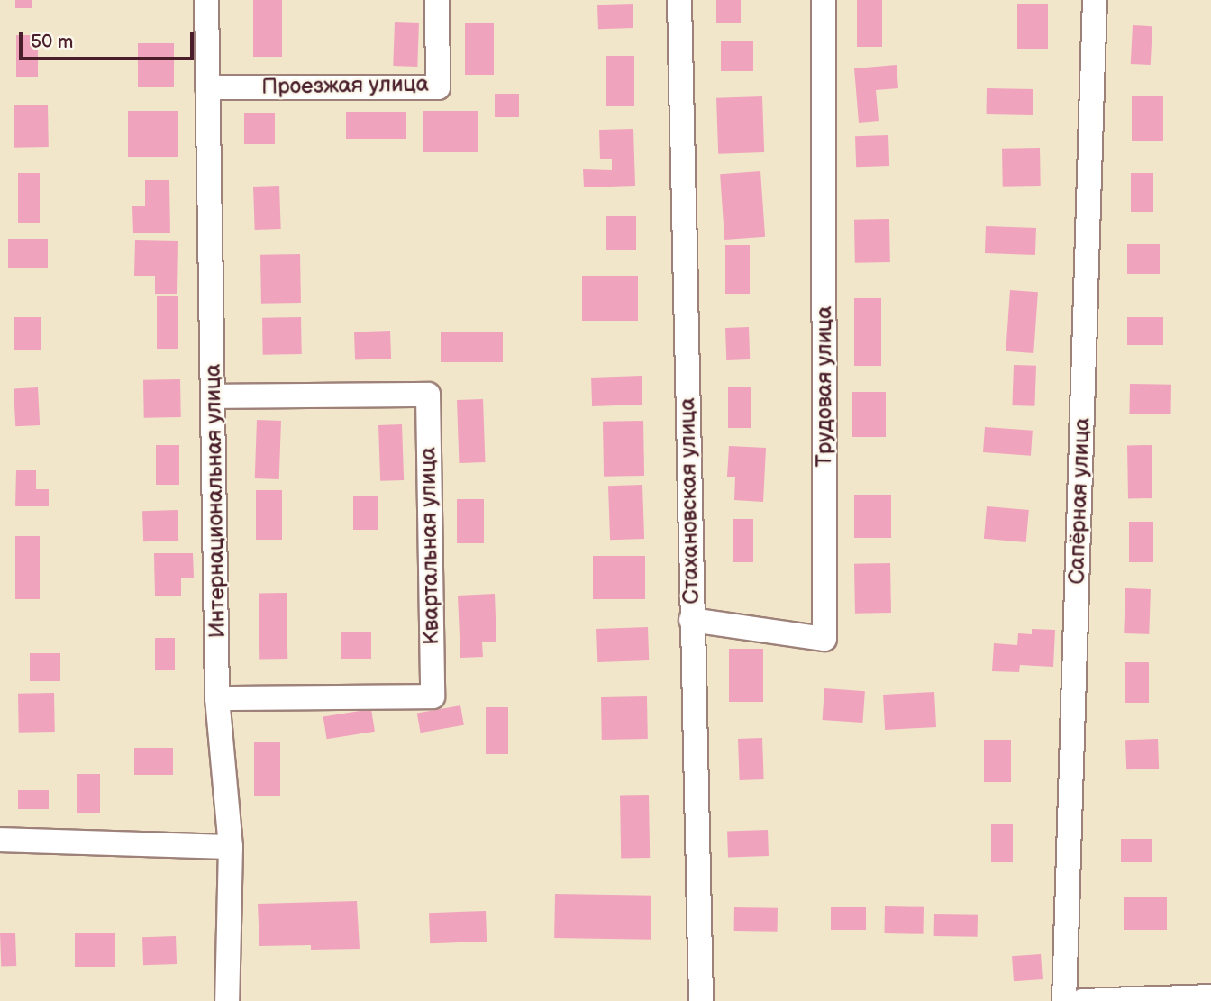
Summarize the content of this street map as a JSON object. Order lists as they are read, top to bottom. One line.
{"streets":{"street":["Проезжая улица","Трудовая улица","Интернациональная улица","Стахановская улица","Сапёрная улица","Квартальная улица"]},"crossings":[["Проезжая улица","Интернациональная улица"],["Трудовая улица","Стахановская улица"],["Интернациональная улица","Квартальная улица"]],"scale_bar":"50 m"}
